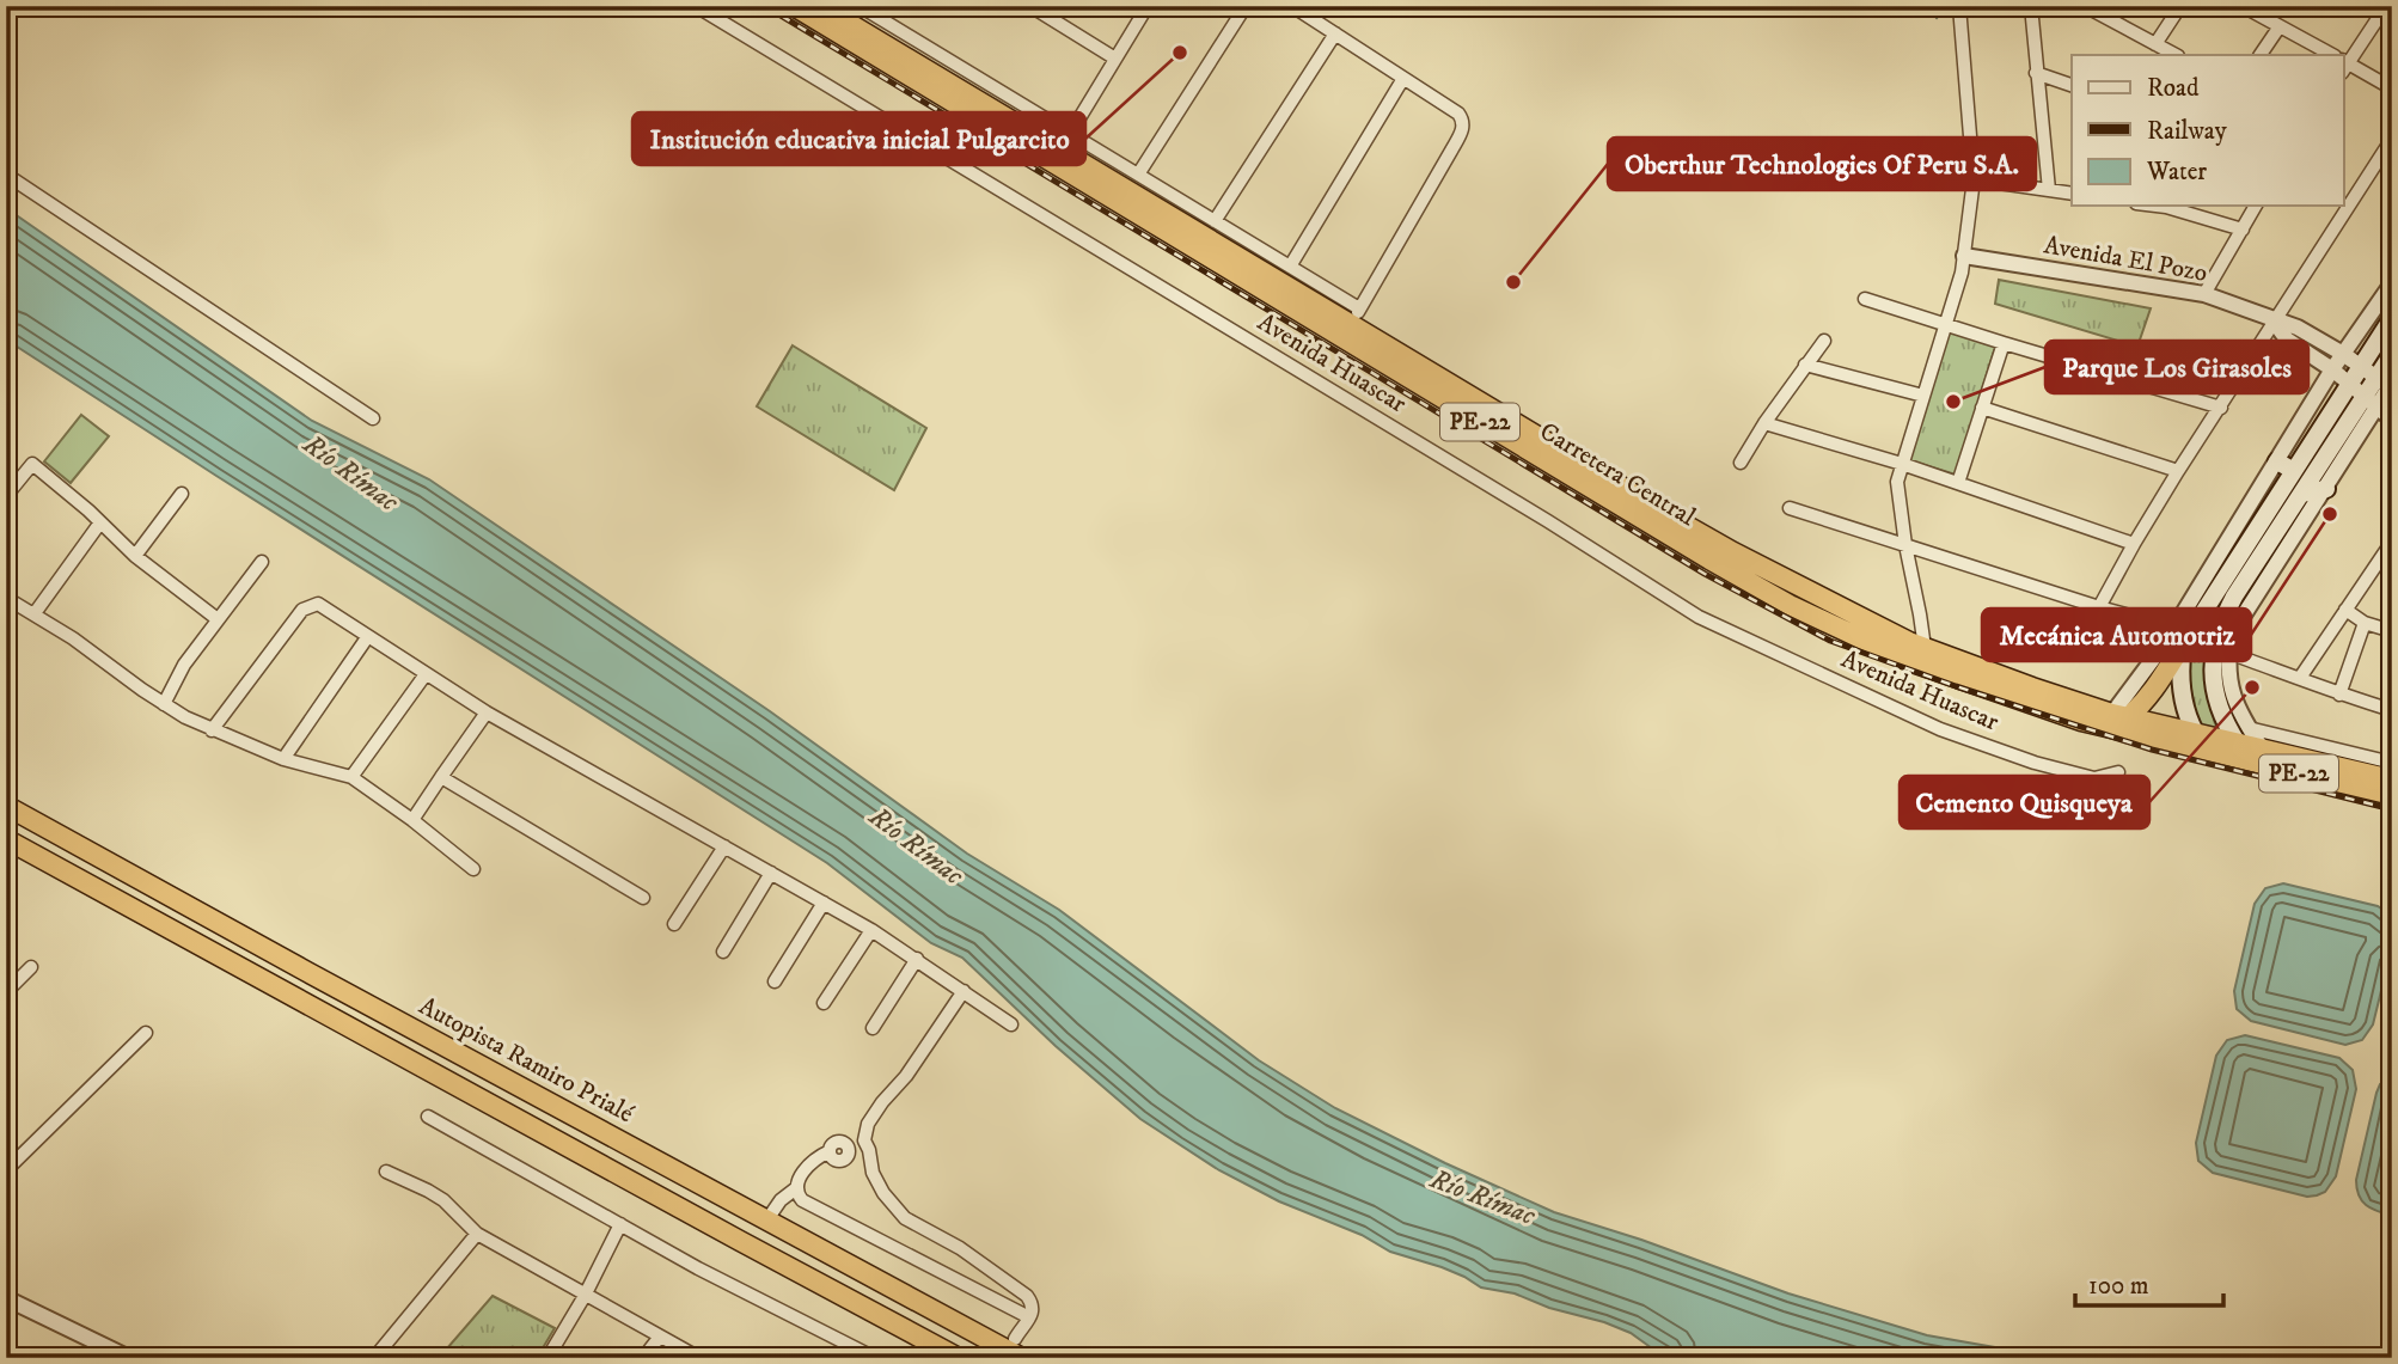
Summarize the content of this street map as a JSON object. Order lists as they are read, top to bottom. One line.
{"streets":{"highway":["PE-22","Carretera Central","Autopista Ramiro Prialé"],"street":["Avenida El Pozo","Avenida Huascar"]},"water":["Río Rímac"],"places":["Institución educativa inicial Pulgarcito","Oberthur Technologies Of Peru S.A.","Parque Los Girasoles","Mecánica Automotriz","Cemento Quisqueya"],"legend":["Road","Railway","Water"],"scale_bar":"100 m"}
